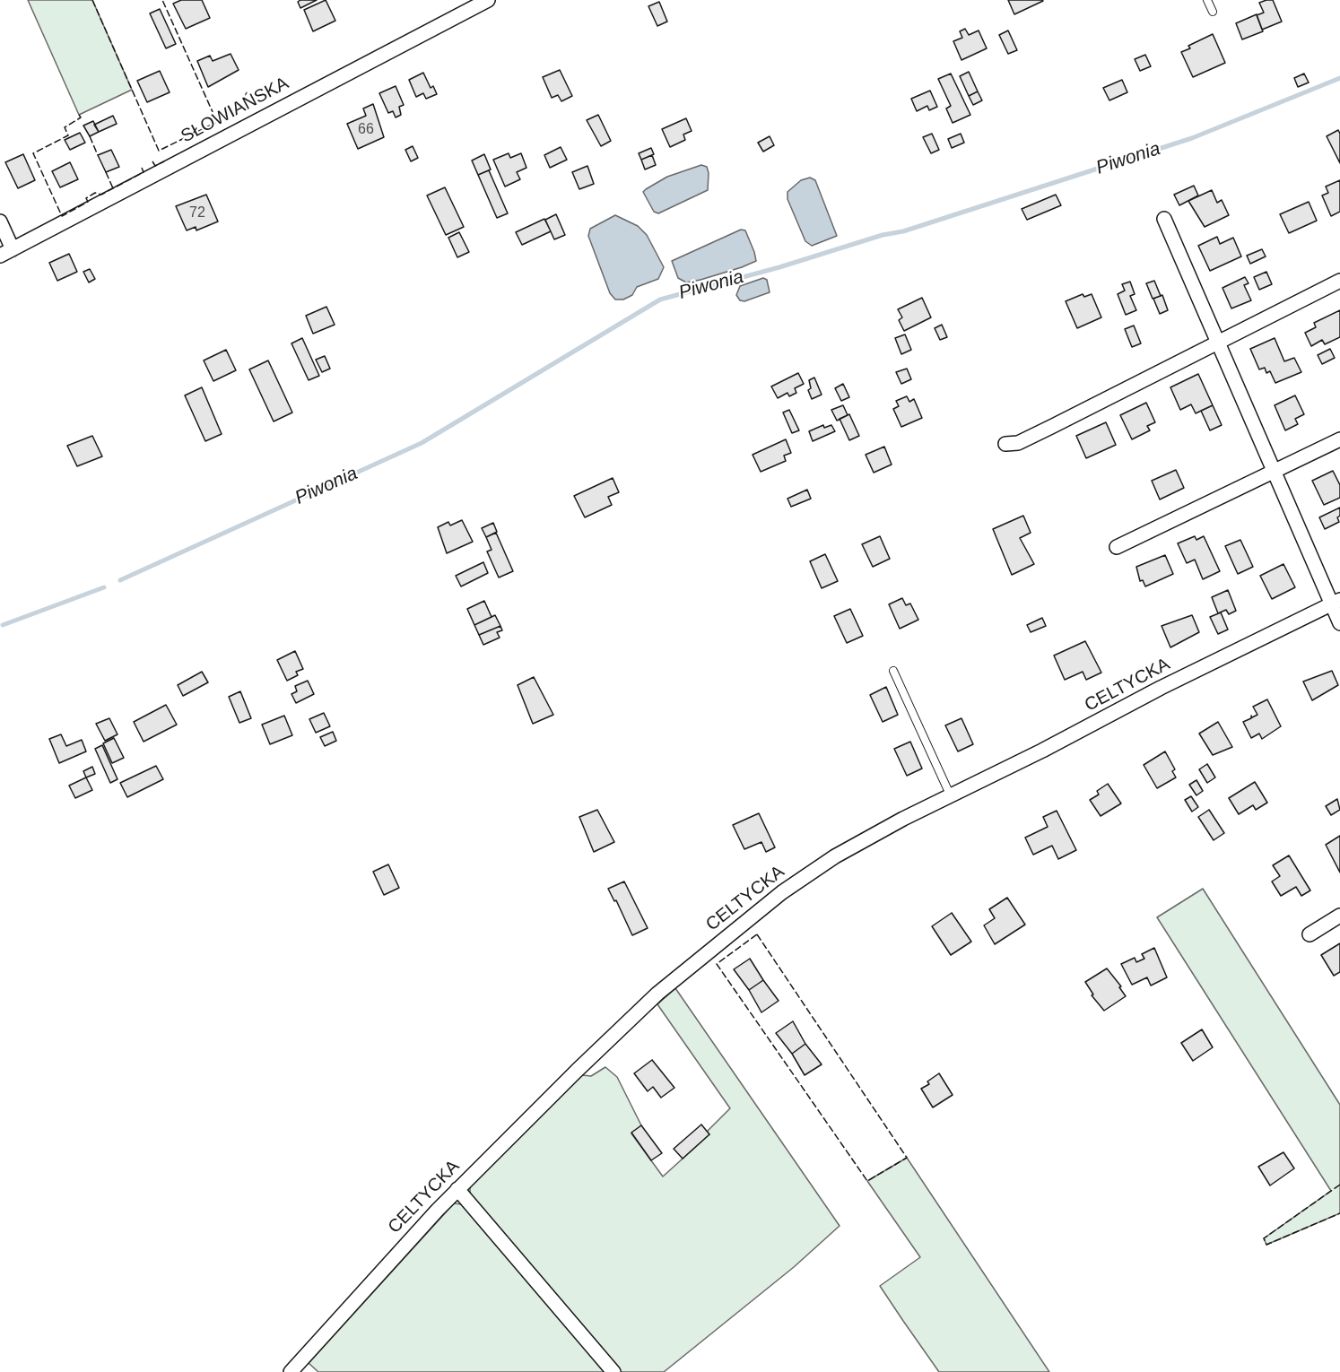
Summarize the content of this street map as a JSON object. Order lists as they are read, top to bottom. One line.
{"streets":{"street":["SŁOWIAŃSKA","CELTYCKA"]},"water":["Piwonia"],"house_numbers":["66","72"]}
